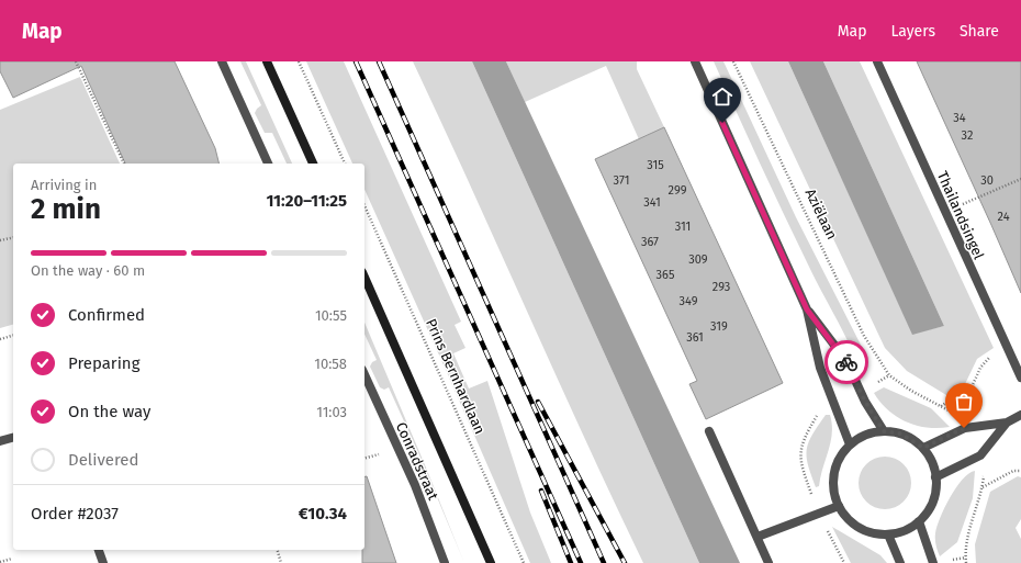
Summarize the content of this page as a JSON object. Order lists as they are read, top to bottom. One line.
{"streets":{"street":["Thailandsingel","Conradstraat"],"path":["Aziëlaan","Prins Bernhardlaan"]},"house_numbers":["34","32","315","371","30","299","341","24","311","367","309","365","293","349","319","361"],"page":{"header":"Map","nav":["Map","Layers","Share"],"heading":["2 min","Arriving in","11:20–11:25"],"panel":["Order #2037","€10.34"],"bar":"On the way · 60 m","list":[["Confirmed","10:55"],["Preparing","10:58"],["On the way","11:03"],"Delivered"]}}
